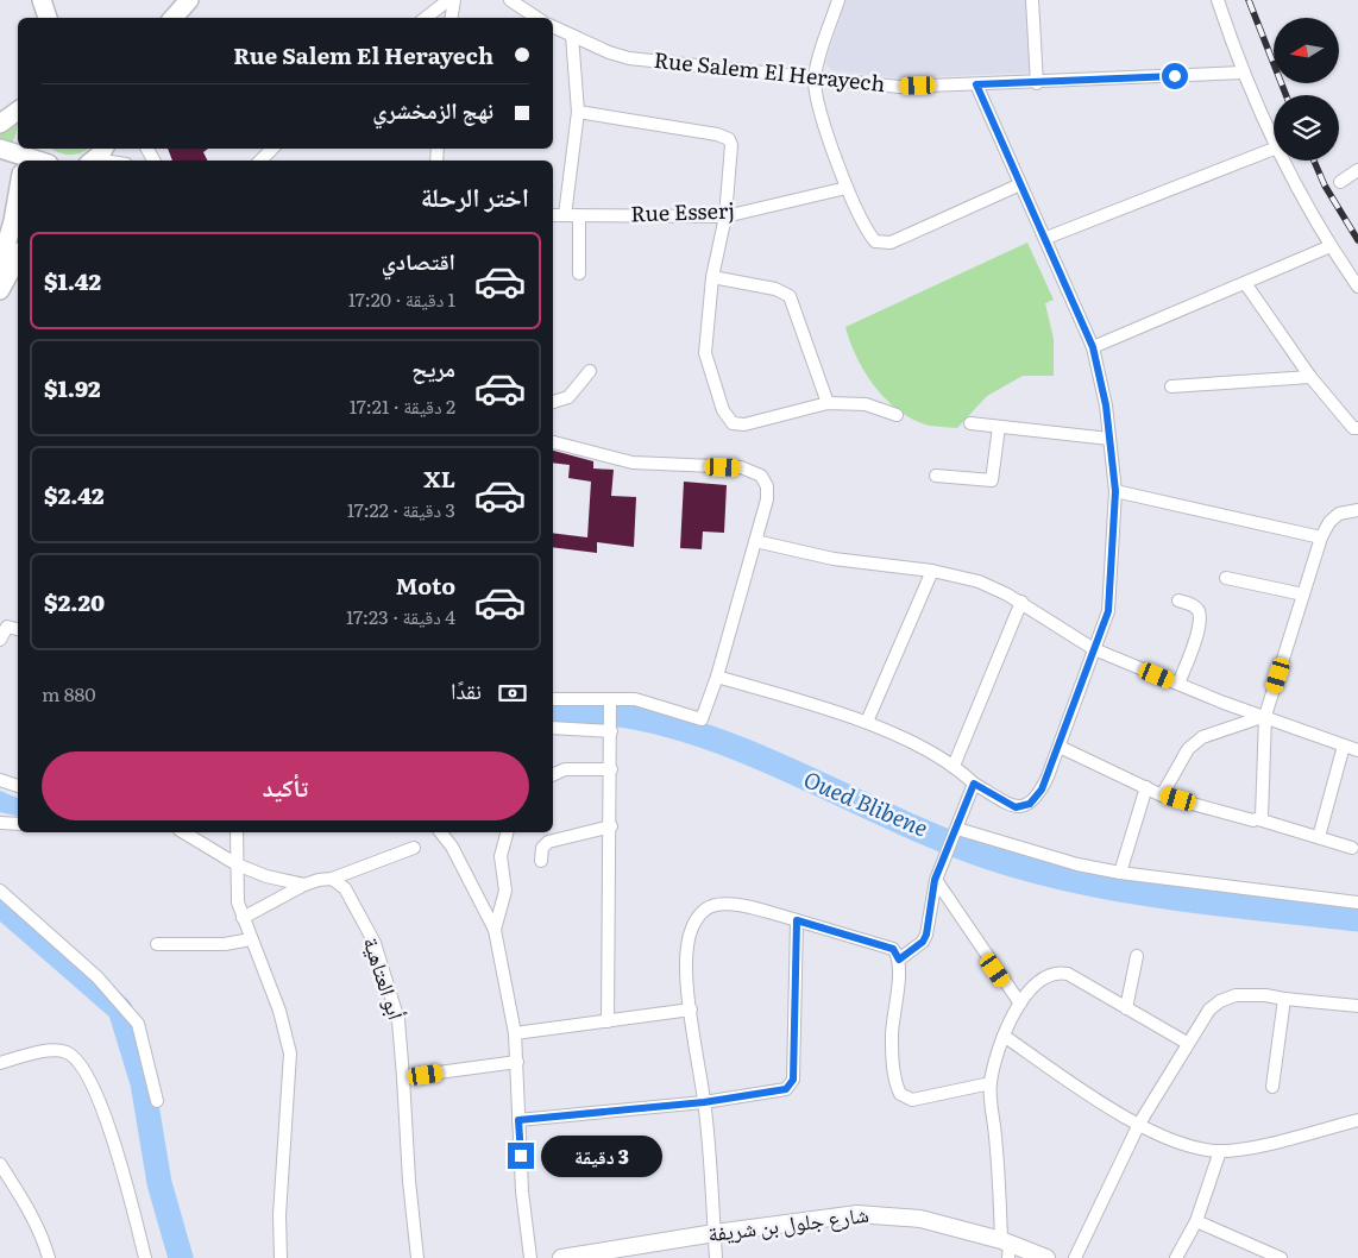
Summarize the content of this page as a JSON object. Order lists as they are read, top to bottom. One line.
{"streets":{"main road":["شارع جلول بن شريفة"],"street":["Rue Salem El Herayech","Rue Esserj","أبو العتاهية"]},"water":["Oued Blibene"],"north":"left","page":{"banner":["Rue Salem El Herayech","نهج الزمخشري"],"heading":"اختر الرحلة","list":[{"name":"اقتصادي","note":"1 دقيقة · 17:20","value":"$1.42"},{"name":"مريح","note":"2 دقيقة · 17:21","value":"$1.92"},{"name":"XL","note":"3 دقيقة · 17:22","value":"$2.42"},{"name":"Moto","note":"4 دقيقة · 17:23","value":"$2.20"}],"pay":["نقدًا","880 m"],"buttons":"تأكيد","bubble":"3 دقيقة"}}
